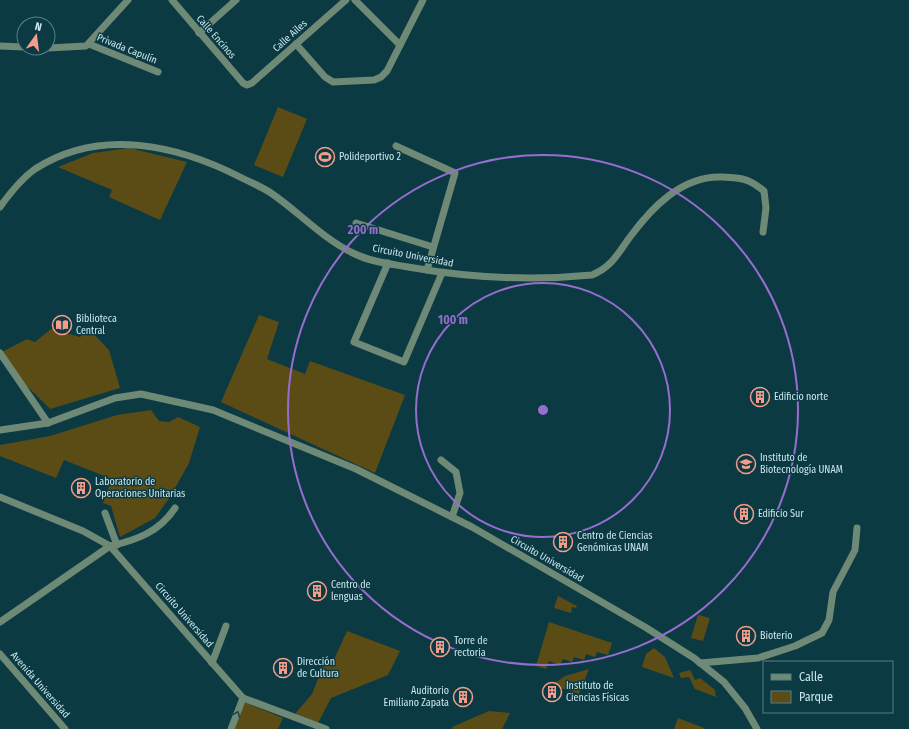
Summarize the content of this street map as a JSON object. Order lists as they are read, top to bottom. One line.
{"streets":{"street":["Calle Ailes","Calle Encinos","Privada Capulín","Circuito Universidad","Avenida Universidad"]},"crossings":[["Calle Ailes","Calle Encinos"]],"places":{"sports":["Polideportivo 2"],"library":["Biblioteca Central"],"building":["Edificio norte","Laboratorio de Operaciones Unitarias","Edificio Sur","Centro de Ciencias Genómicas UNAM","Centro de lenguas","Bioterio","Torre de rectoria","Dirección de Cultura","Instituto de Ciencias Físicas","Auditorio Emiliano Zapata"],"school or university":["Instituto de Biotecnología UNAM"]},"legend":["Calle","Parque"],"north":"top","rings":["200 m","100 m"]}
